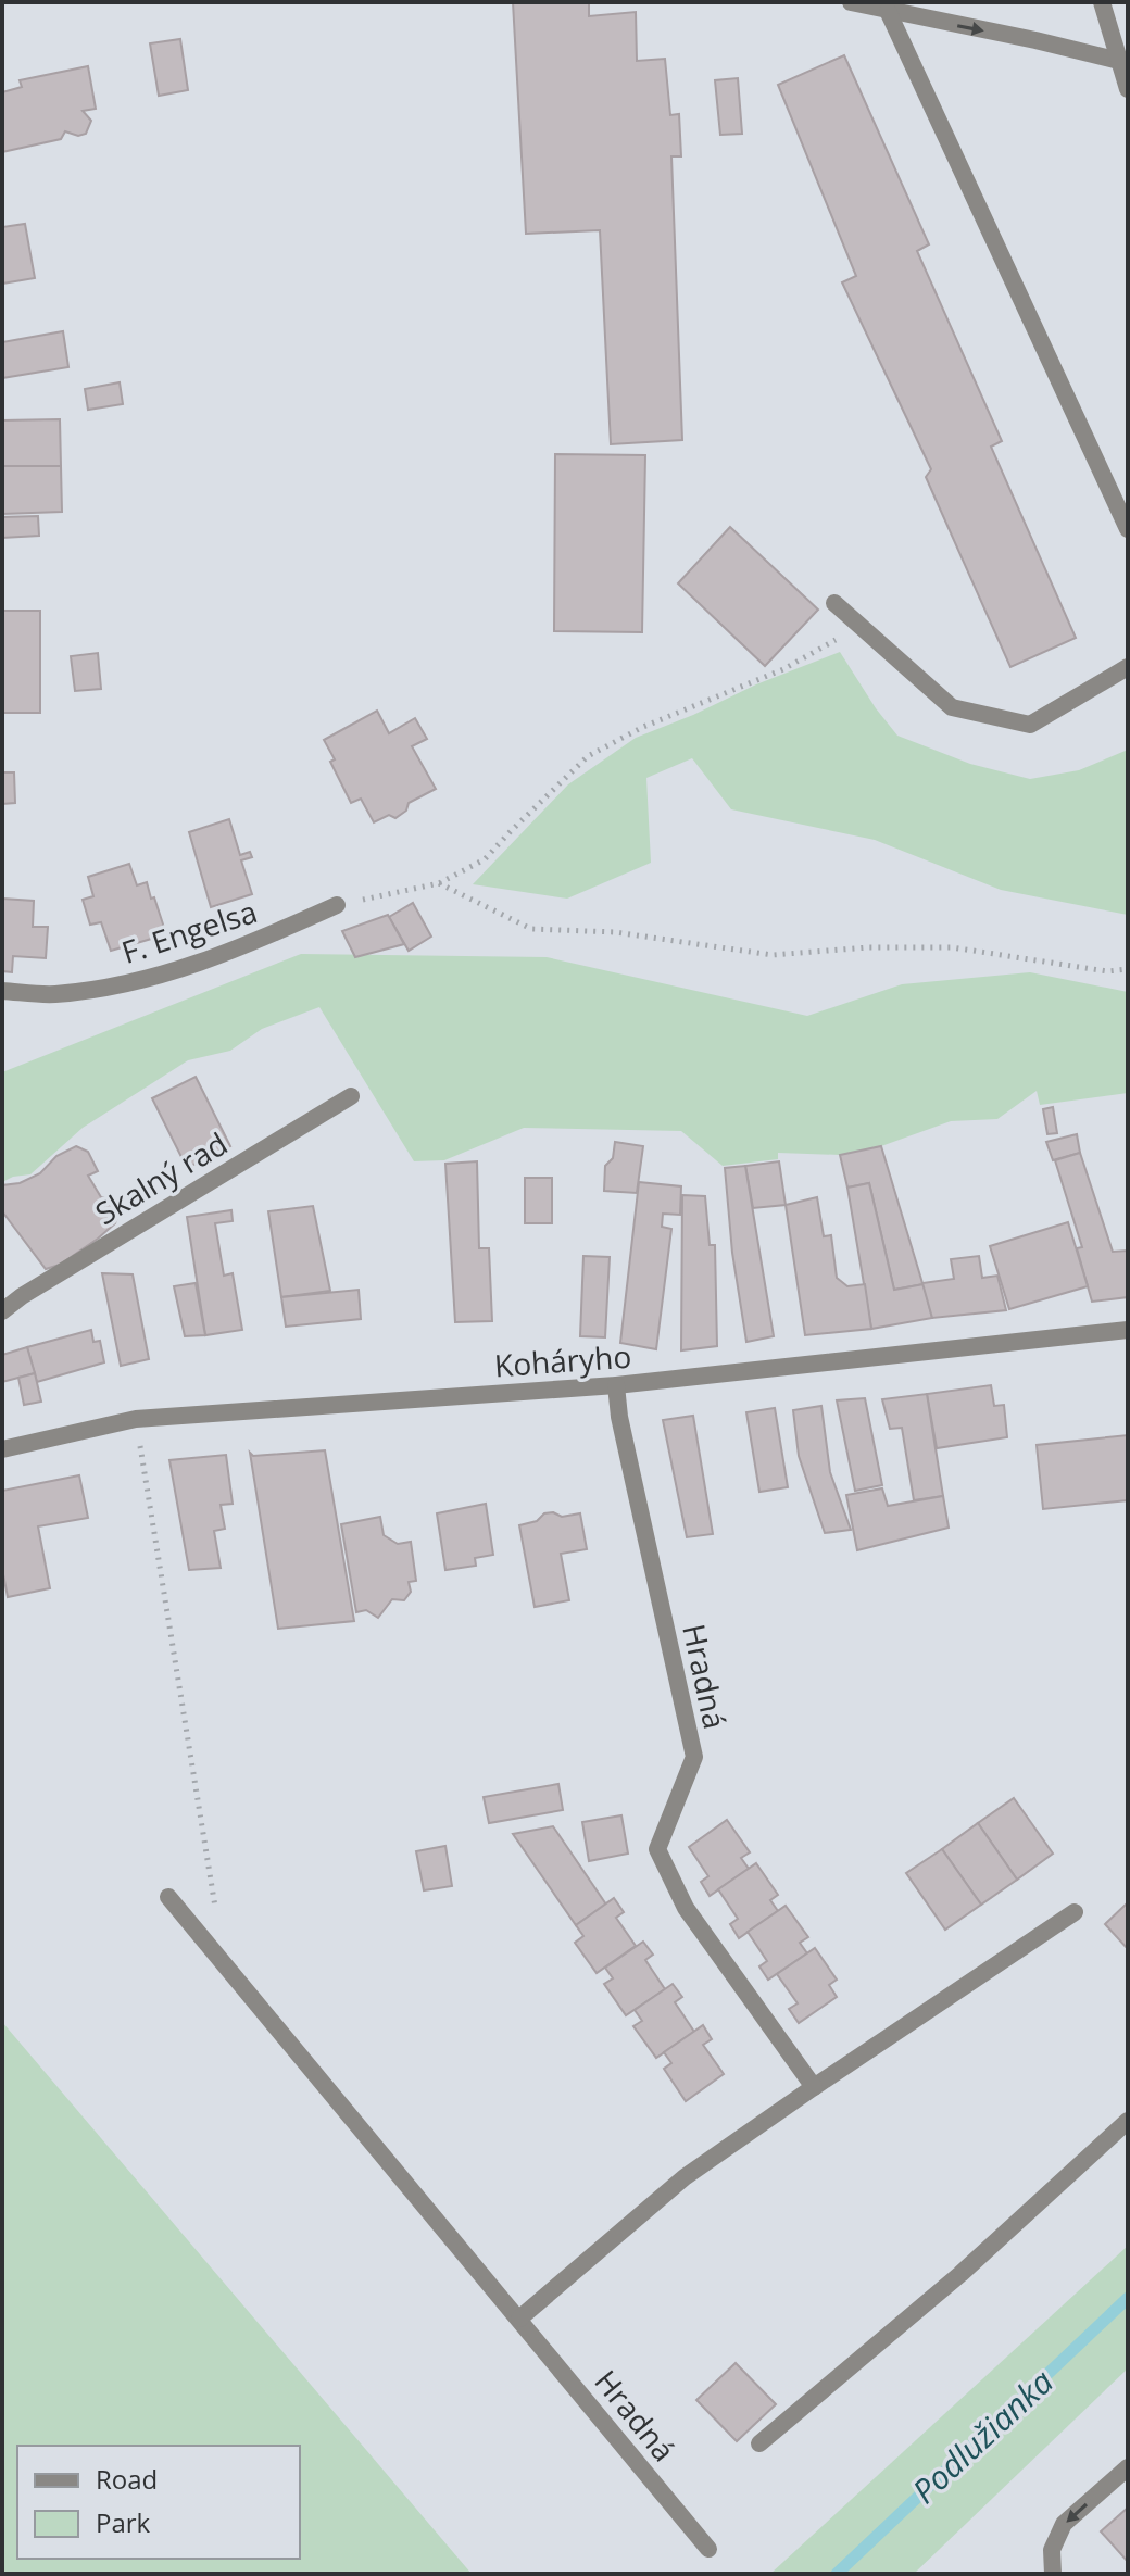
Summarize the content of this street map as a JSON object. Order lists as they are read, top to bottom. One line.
{"streets":{"street":["F. Engelsa","Skalný rad","Koháryho","Hradná"]},"crossings":[["Koháryho","Hradná"]],"water":["Podlužianka"],"legend":["Road","Park"]}
